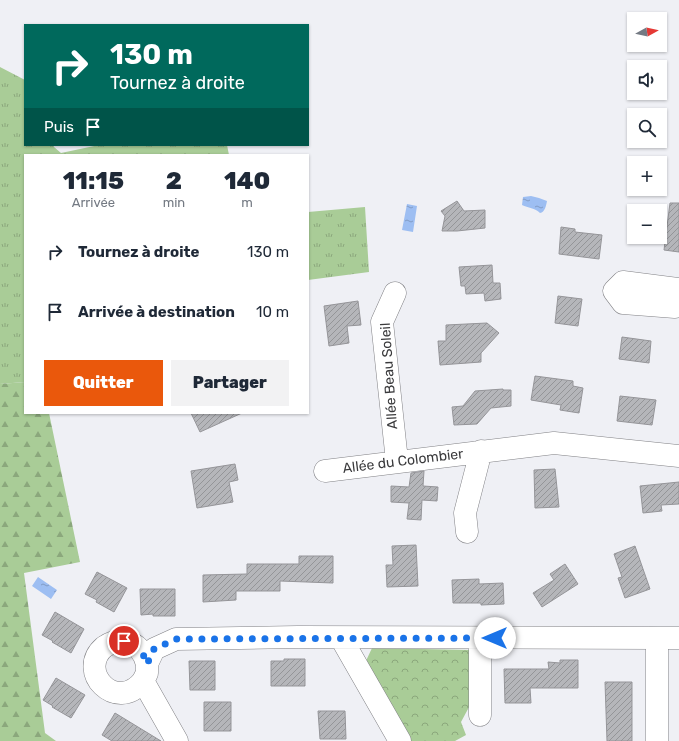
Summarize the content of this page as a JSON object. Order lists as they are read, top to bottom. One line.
{"streets":{"street":["Allée Beau Soleil","Allée du Colombier"]},"crossings":[["Allée Beau Soleil","Allée du Colombier"]],"north":"right","page":{"map_buttons":["+","−"],"turn":["130 m","Tournez à droite"],"then":"Puis","eta":["11:15","Arrivée","2","min","140","m"],"list":[{"name":"Tournez à droite","value":"130 m"},{"name":"Arrivée à destination","value":"10 m"}],"buttons":["Quitter","Partager"]}}
